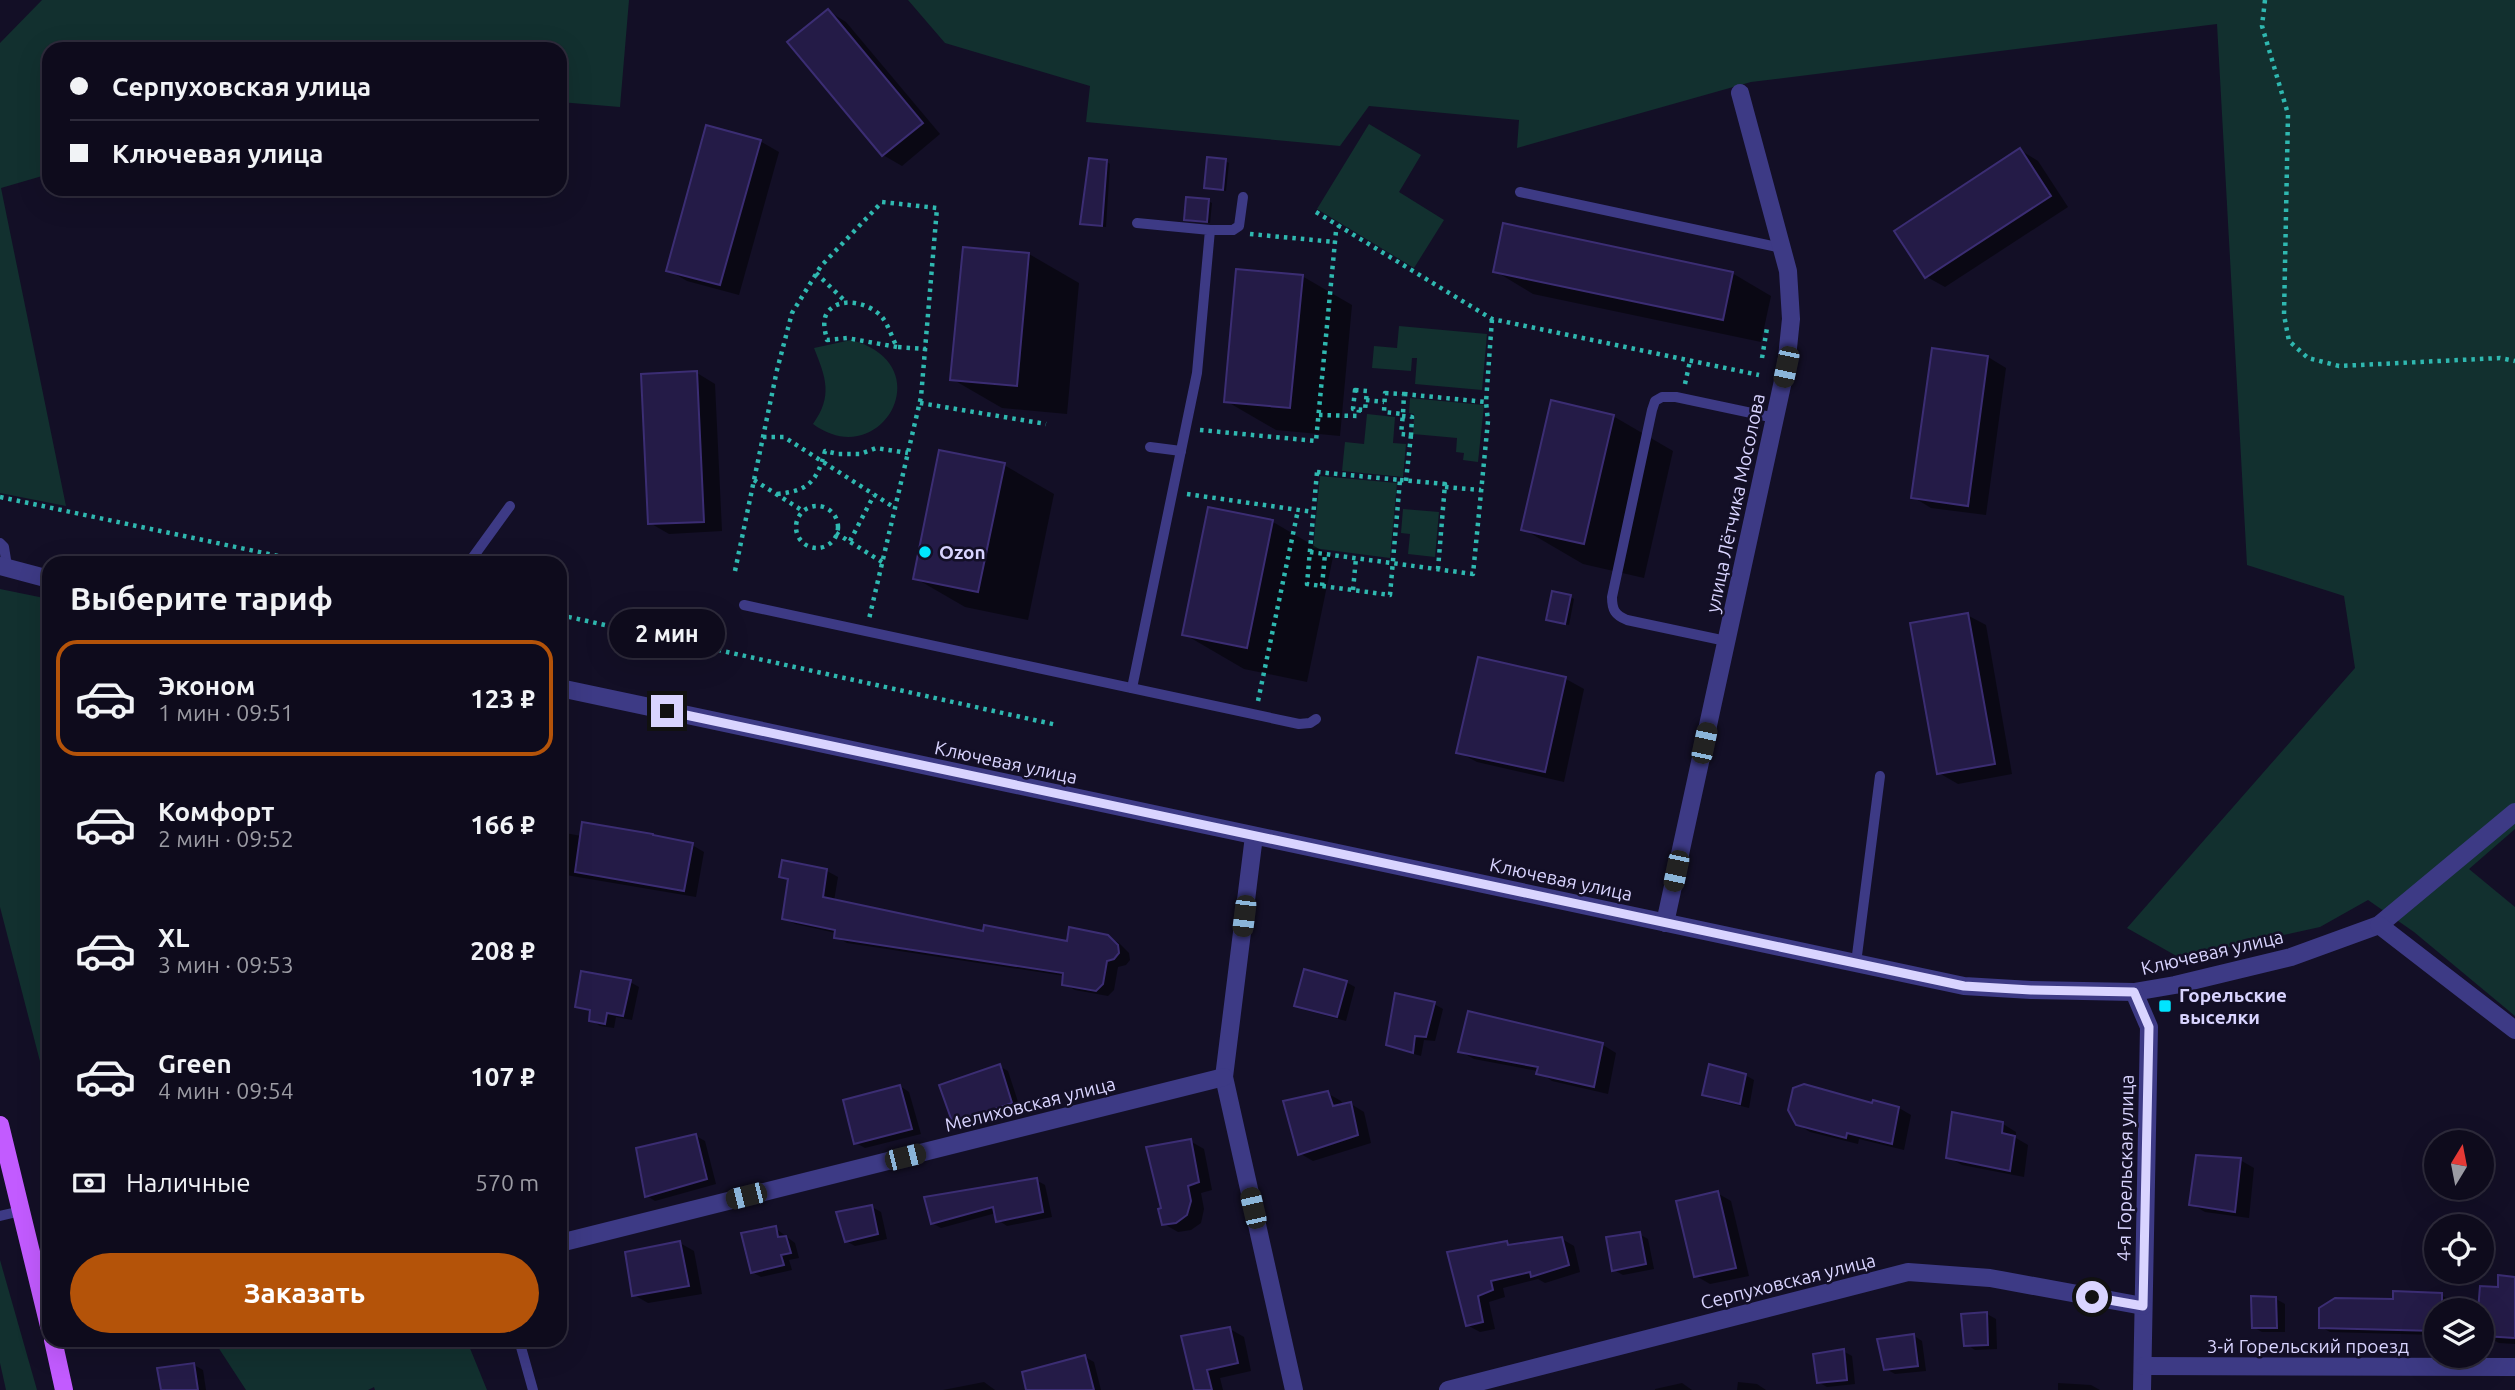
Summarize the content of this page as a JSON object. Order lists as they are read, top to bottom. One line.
{"streets":{"street":["улица Лётчика Мосолова","Ключевая улица","Мелиховская улица","4-я Горельская улица","Серпуховская улица","3-й Горельский проезд"]},"crossings":[["улица Лётчика Мосолова","Ключевая улица"],["Ключевая улица","4-я Горельская улица"],["4-я Горельская улица","Серпуховская улица"],["4-я Горельская улица","3-й Горельский проезд"]],"places":{"other":["Ozon"],"transit":["Горельские выселки"]},"north":"top","page":{"banner":["Серпуховская улица","Ключевая улица"],"heading":"Выберите тариф","bubble":"2 мин","list":[{"name":"Эконом","note":"1 мин · 09:51","value":"123 ₽"},{"name":"Комфорт","note":"2 мин · 09:52","value":"166 ₽"},{"name":"XL","note":"3 мин · 09:53","value":"208 ₽"},{"name":"Green","note":"4 мин · 09:54","value":"107 ₽"}],"pay":["Наличные","570 m"],"buttons":"Заказать"}}
